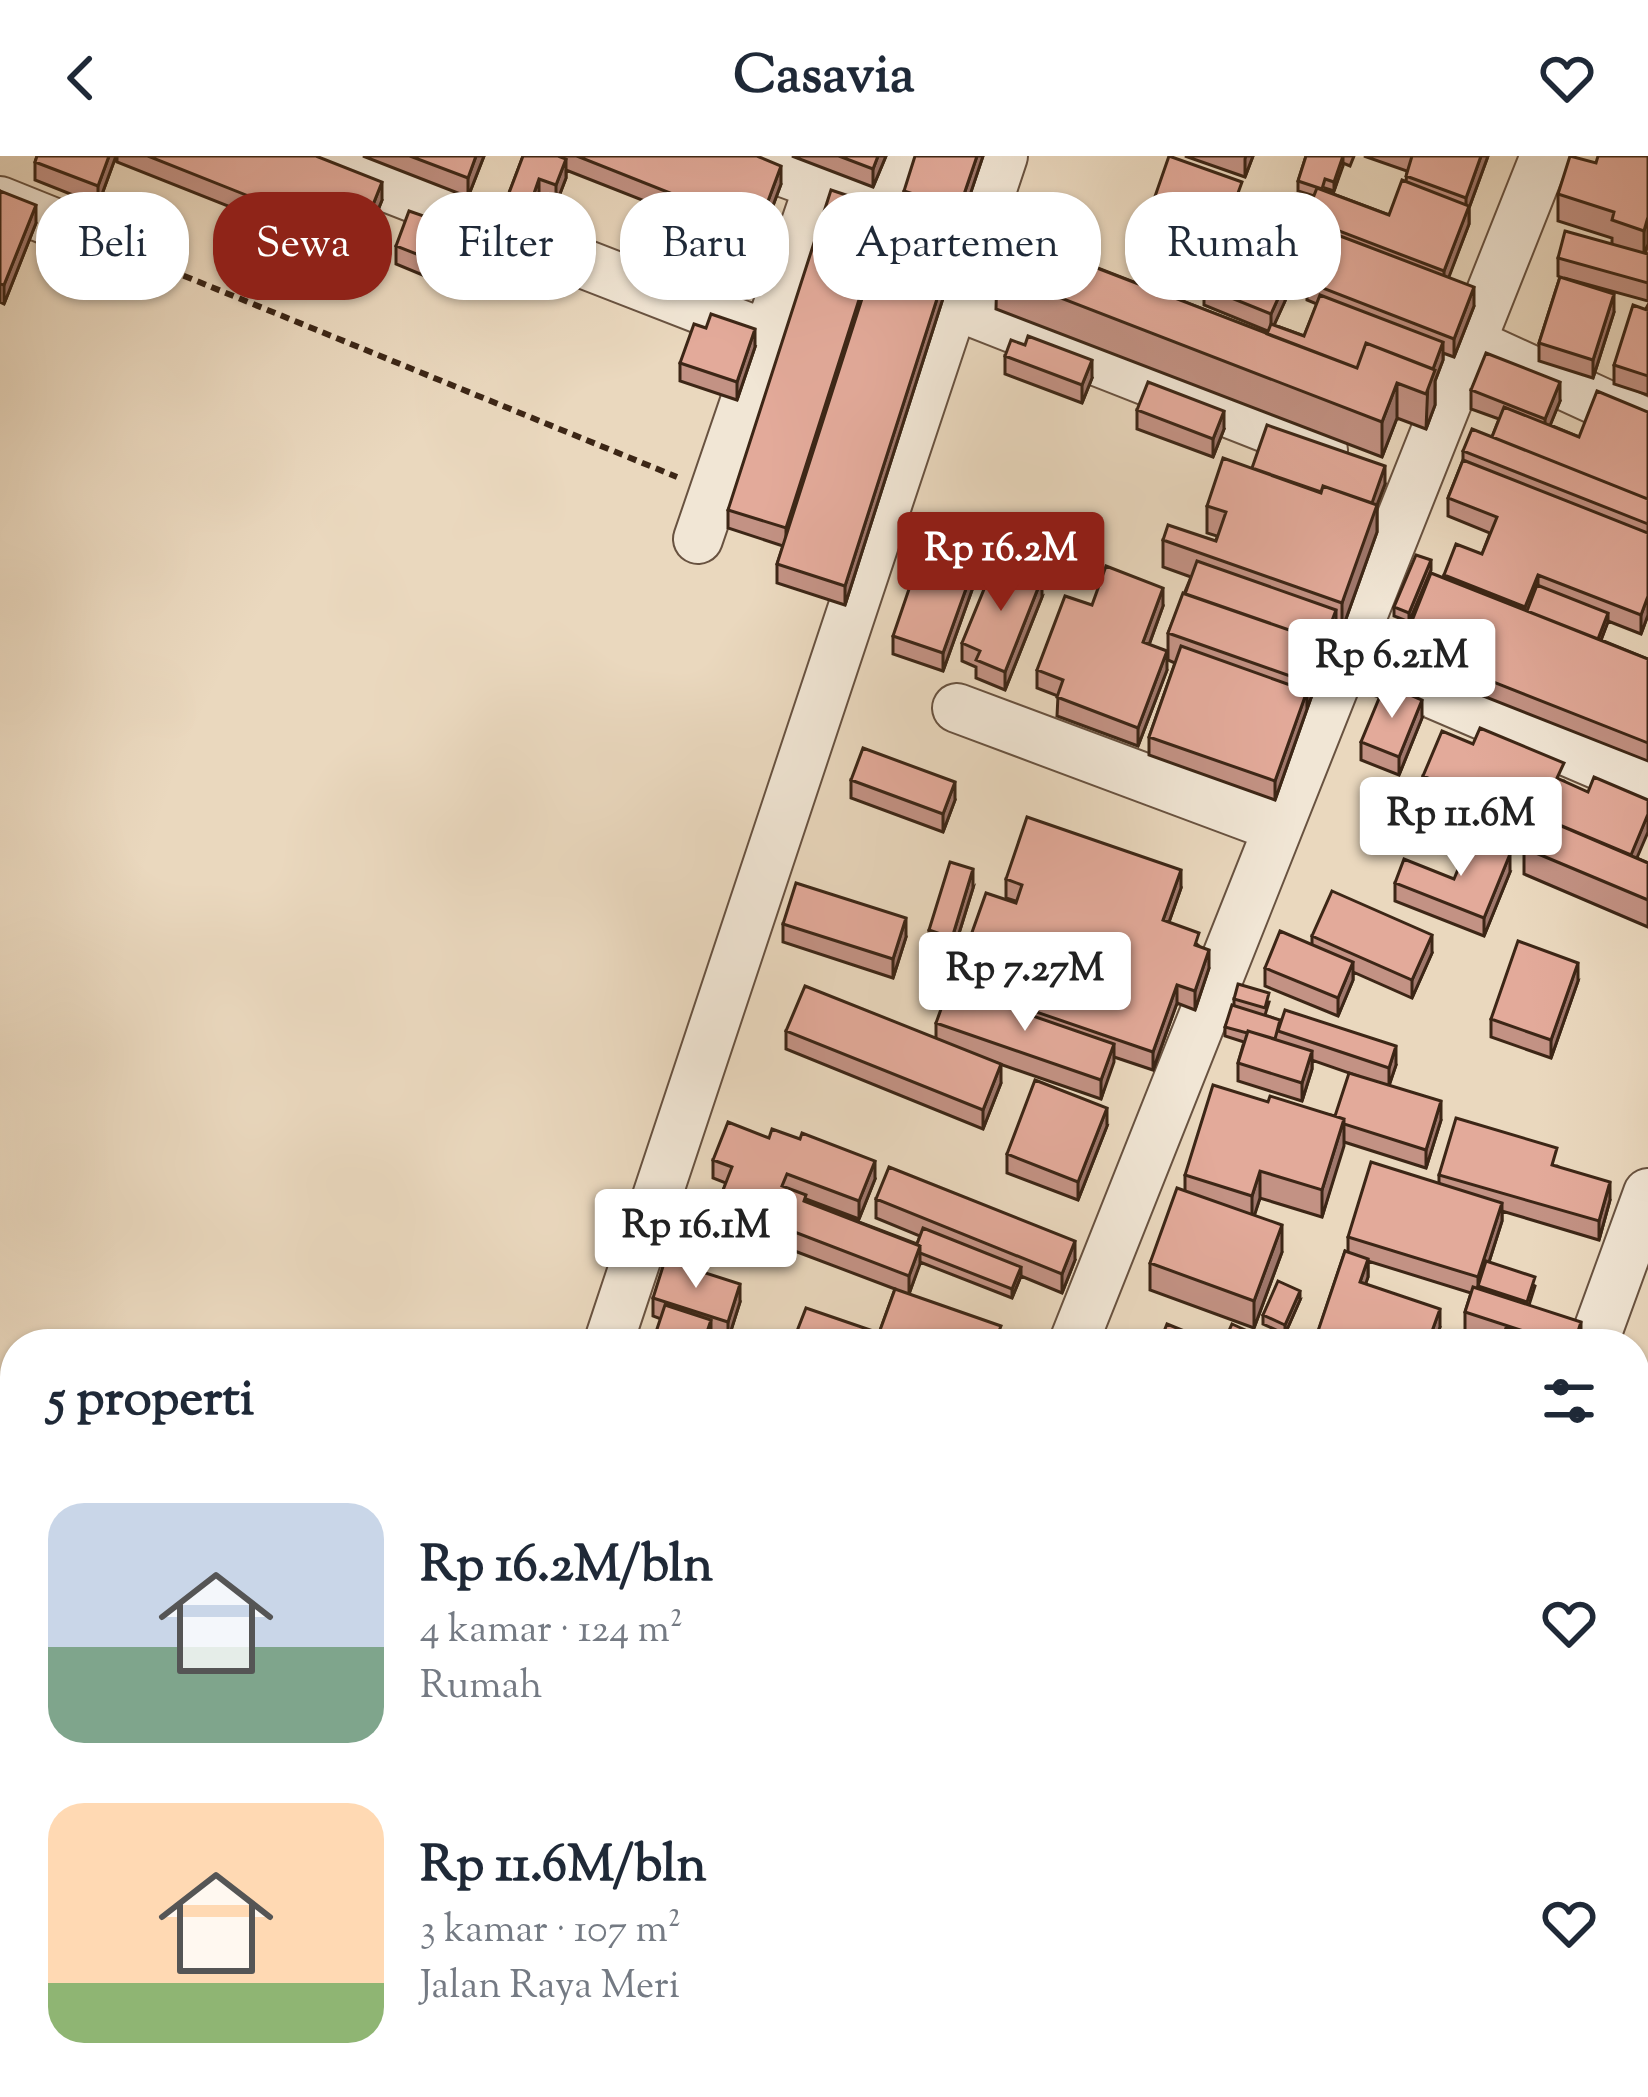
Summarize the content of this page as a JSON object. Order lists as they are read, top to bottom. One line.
{"page":{"header":"Casavia","chip":["Beli","Sewa","Filter","Baru","Apartemen","Rumah"],"price":["Rp 16.2M","Rp 6.21M","Rp 11.6M","Rp 7.27M","Rp 16.1M"],"heading":"5 properti","list":[{"name":"Rp 16.2M/bln","note":"4 kamar · 124 m² · Rumah"},{"name":"Rp 11.6M/bln","note":"3 kamar · 107 m² · Jalan Raya Meri"}]}}
